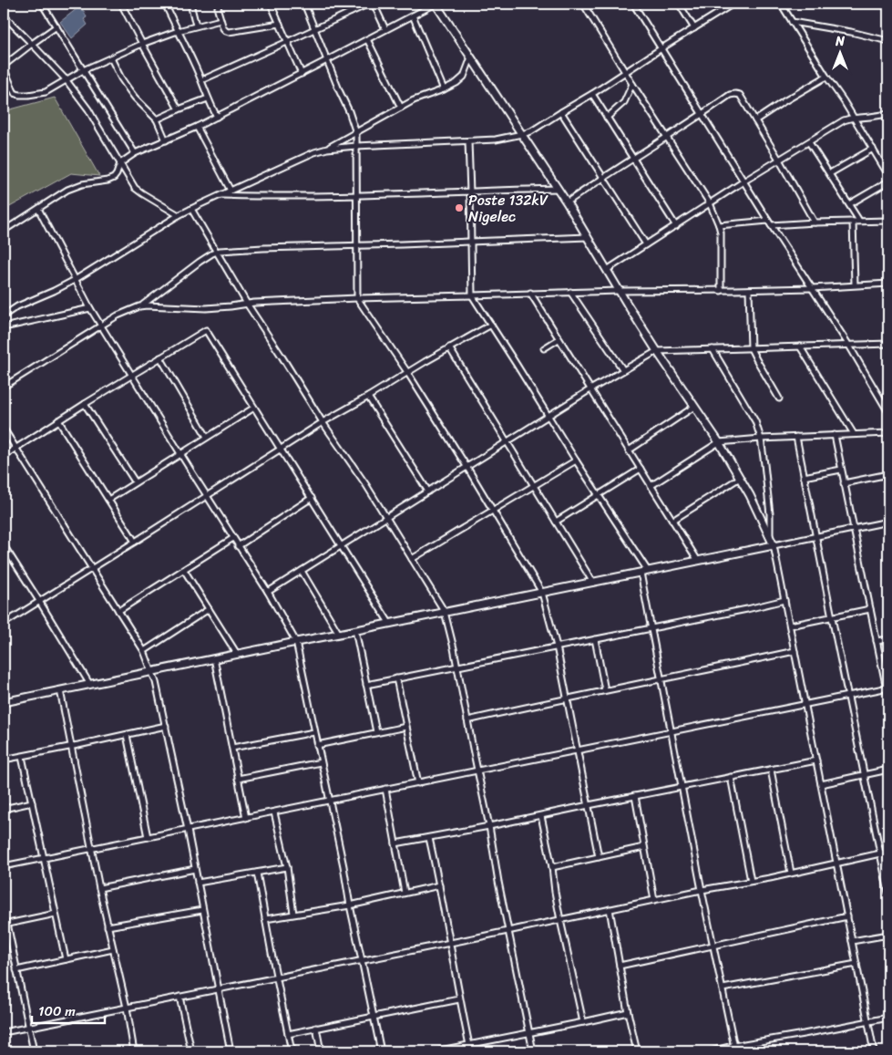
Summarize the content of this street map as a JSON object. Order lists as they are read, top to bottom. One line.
{"places":["Poste 132kV Nigelec"],"scale_bar":"100 m","north":"top"}
